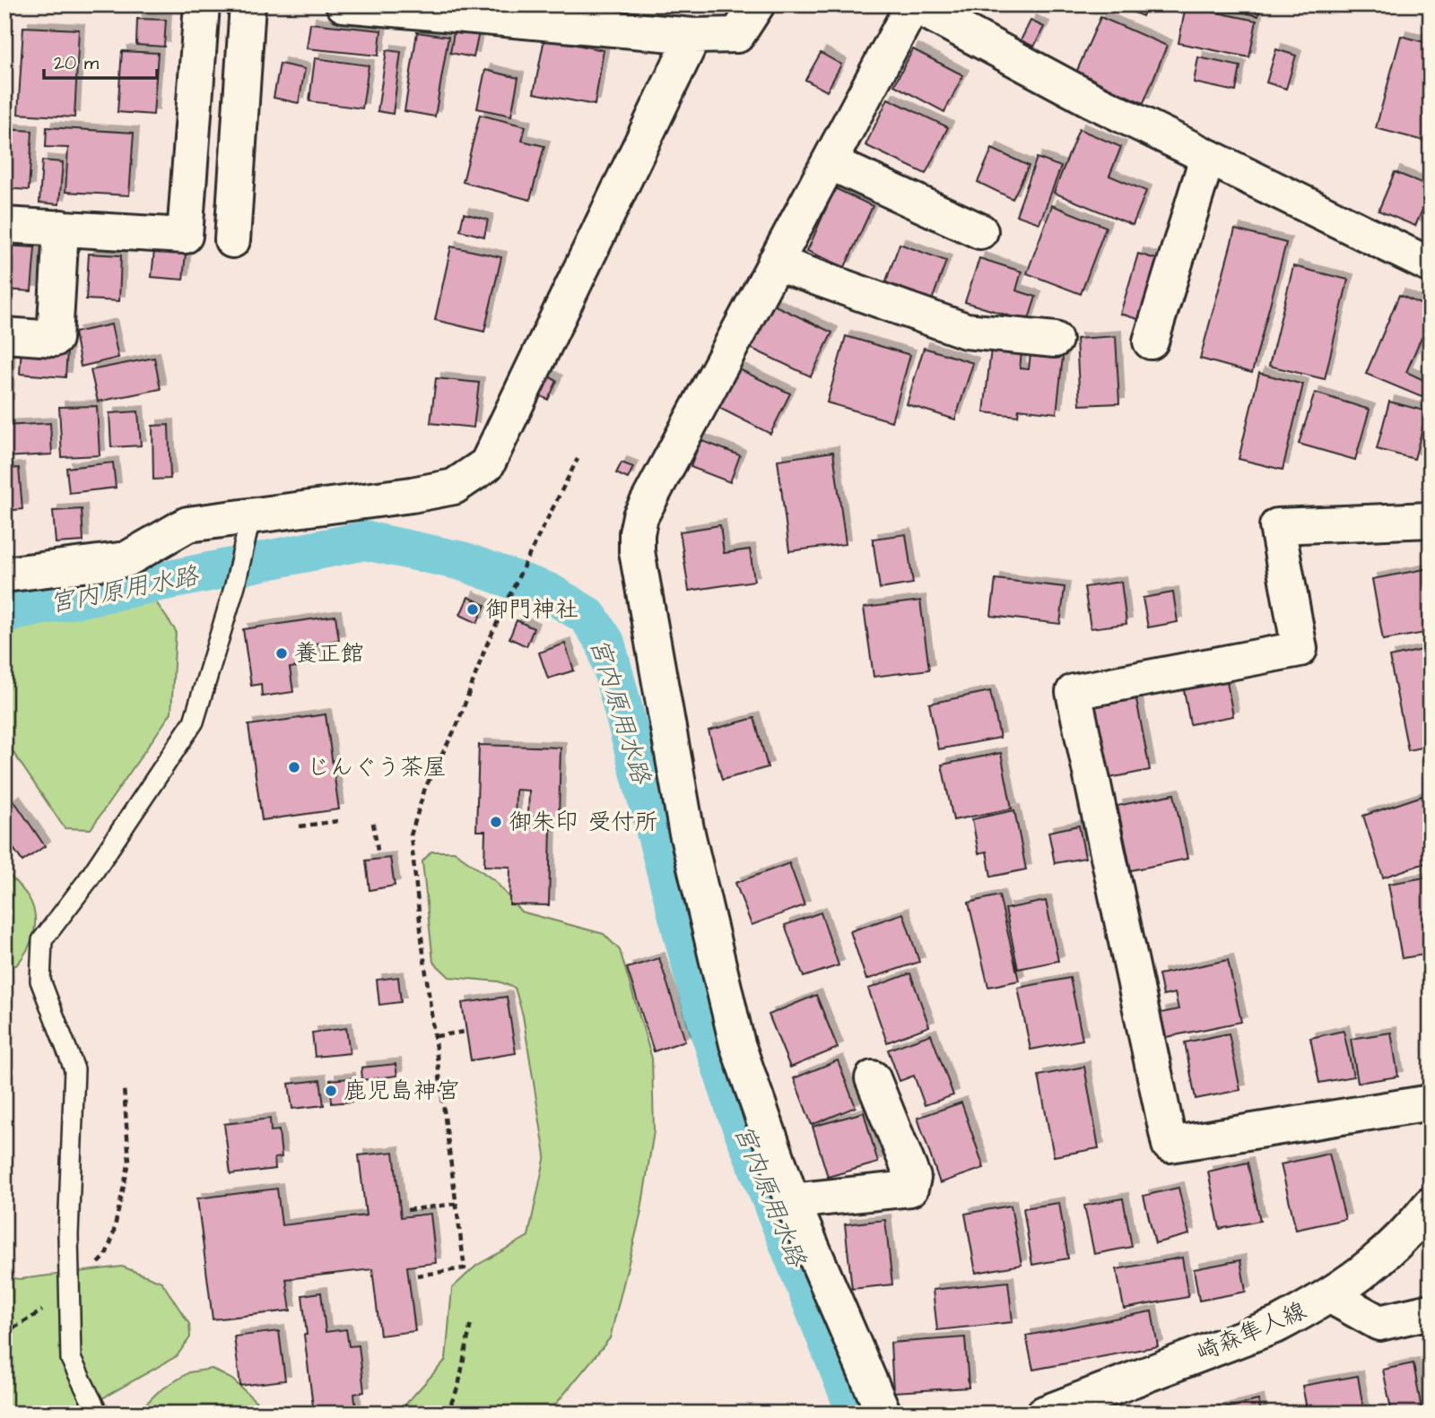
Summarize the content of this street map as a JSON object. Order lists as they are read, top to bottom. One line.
{"streets":{"street":["崎森隼人線"]},"water":["宮内原用水路"],"places":["御門神社","養正館","じんぐう茶屋","御朱印 受付所","鹿児島神宮"],"scale_bar":"20 m"}
